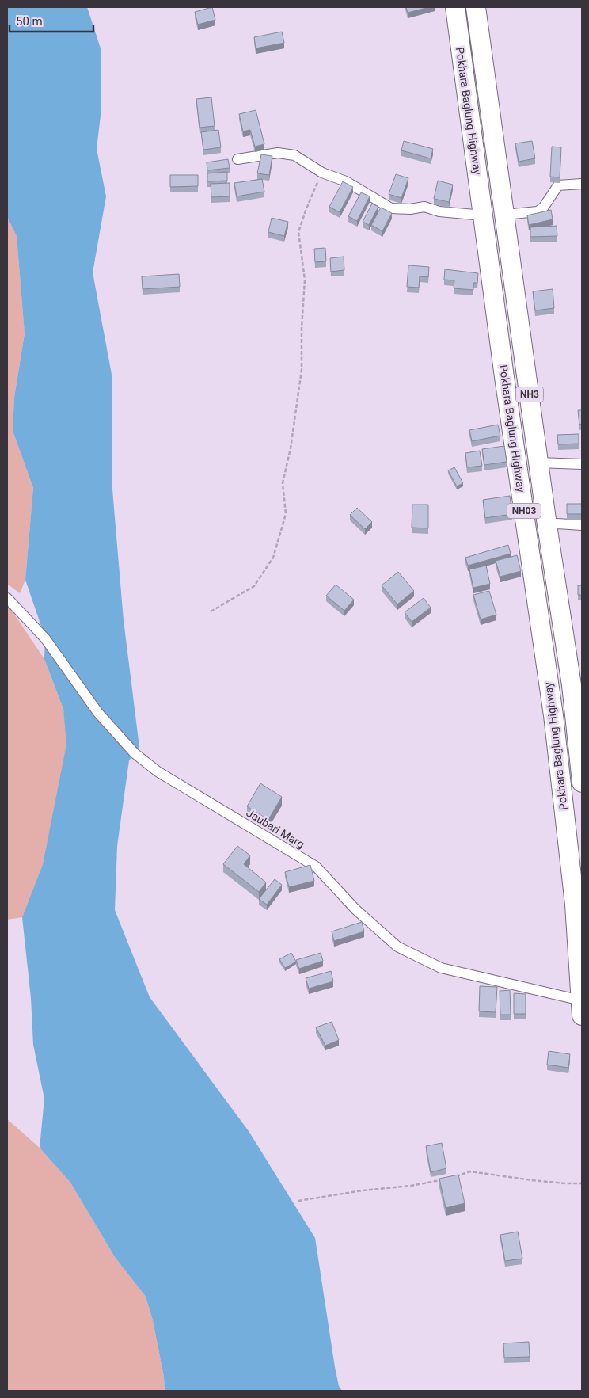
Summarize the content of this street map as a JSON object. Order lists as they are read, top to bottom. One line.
{"streets":{"highway":["Pokhara Baglung Highway","NH3","NH03"],"street":["Jaubari Marg"]},"crossings":[["Pokhara Baglung Highway","Jaubari Marg"]],"scale_bar":"50 m"}
